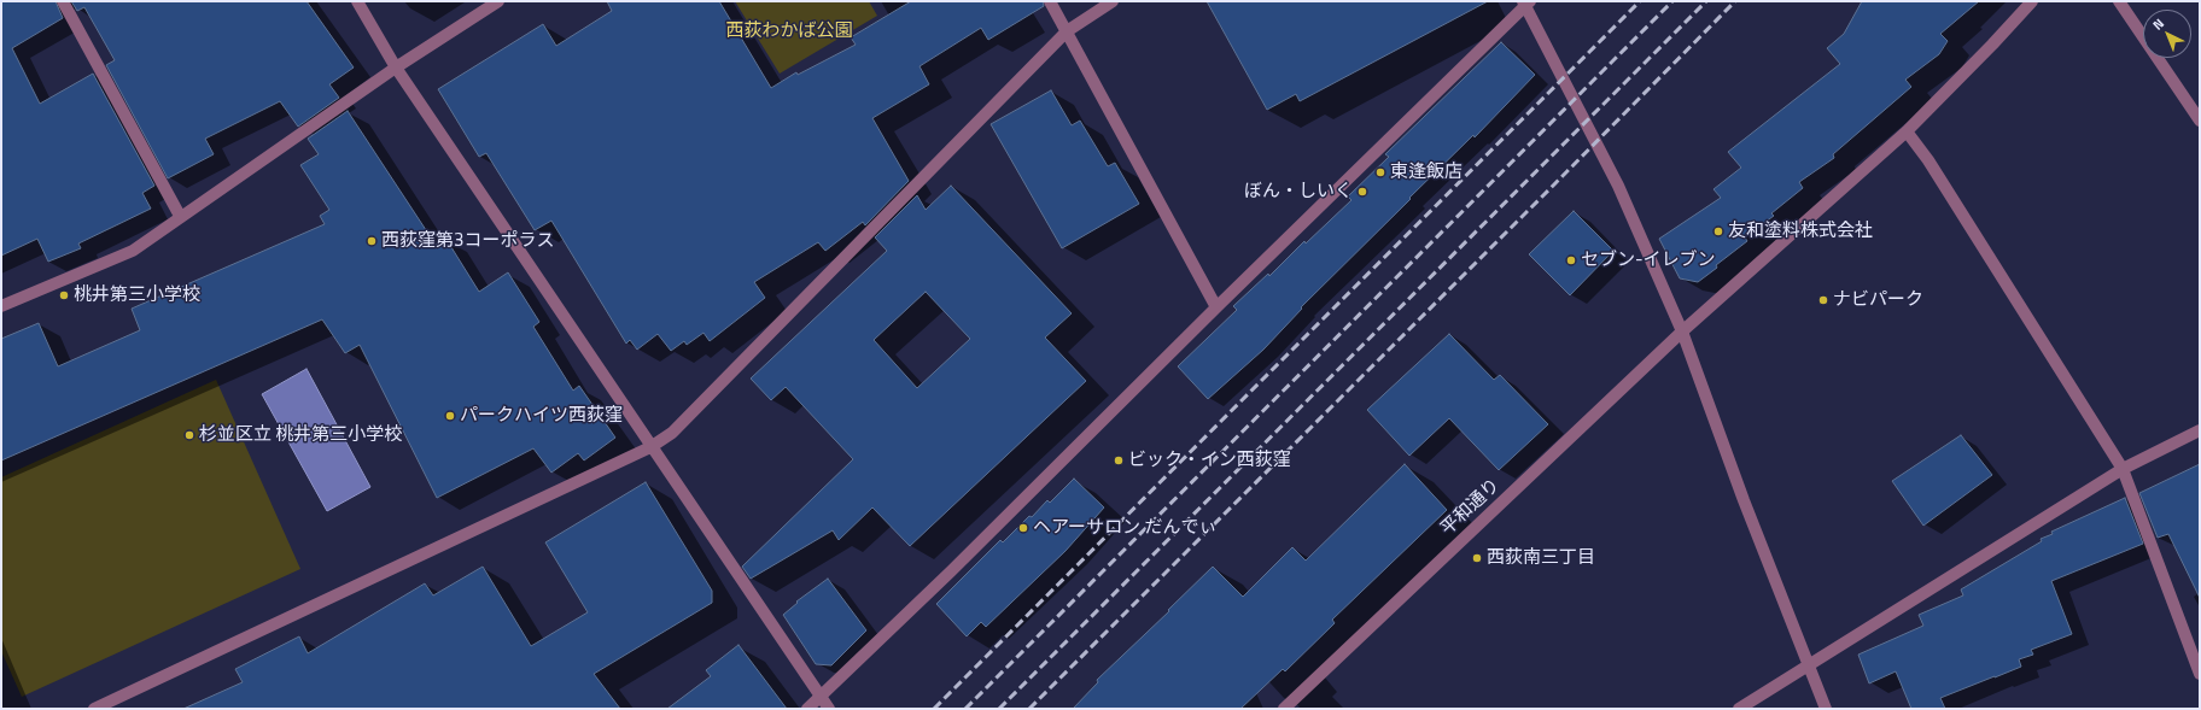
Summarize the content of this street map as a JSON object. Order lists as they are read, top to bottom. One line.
{"streets":{"street":["平和通り"]},"parks":["西荻わかば公園"],"places":["東逢飯店","ぼん・しいく","友和塗料株式会社","西荻窪第3コーポラス","セブン-イレブン","桃井第三小学校","ナビパーク","パークハイツ西荻窪","杉並区立 桃井第三小学校","ビック・イン西荻窪","ヘアーサロン だんでぃ","西荻南三丁目"],"north":"top left"}
